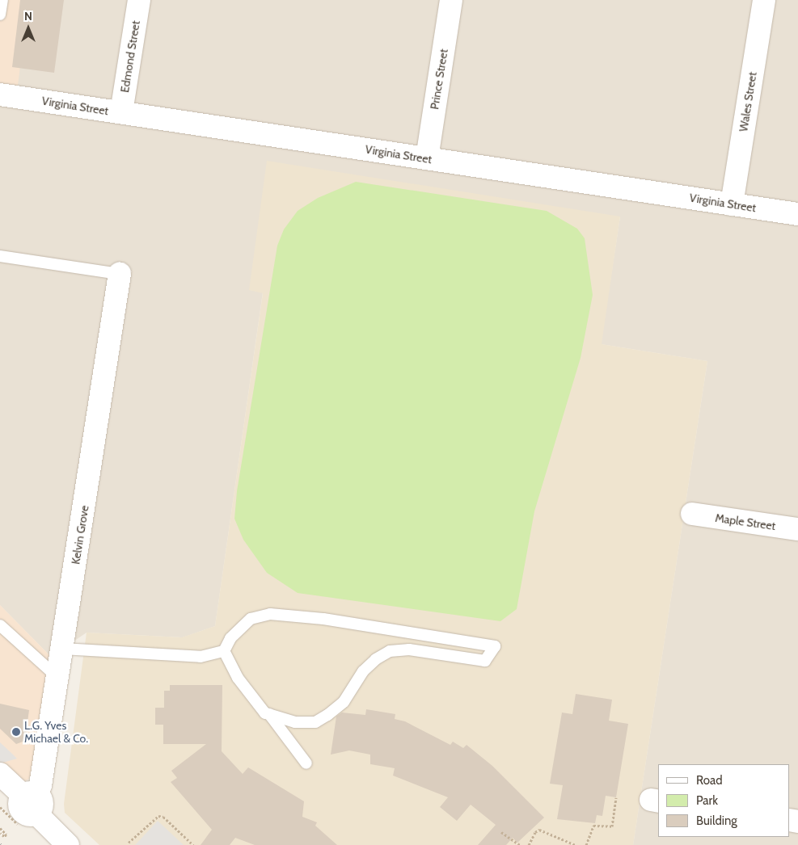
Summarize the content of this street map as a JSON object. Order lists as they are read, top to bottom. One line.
{"streets":{"street":["Edmond Street","Prince Street","Wales Street","Virginia Street","Maple Street","Kelvin Grove"]},"crossings":[["Edmond Street","Virginia Street"],["Prince Street","Virginia Street"],["Wales Street","Virginia Street"]],"places":["L.G. Yves Michael & Co."],"legend":["Road","Park","Building"],"north":"top"}
